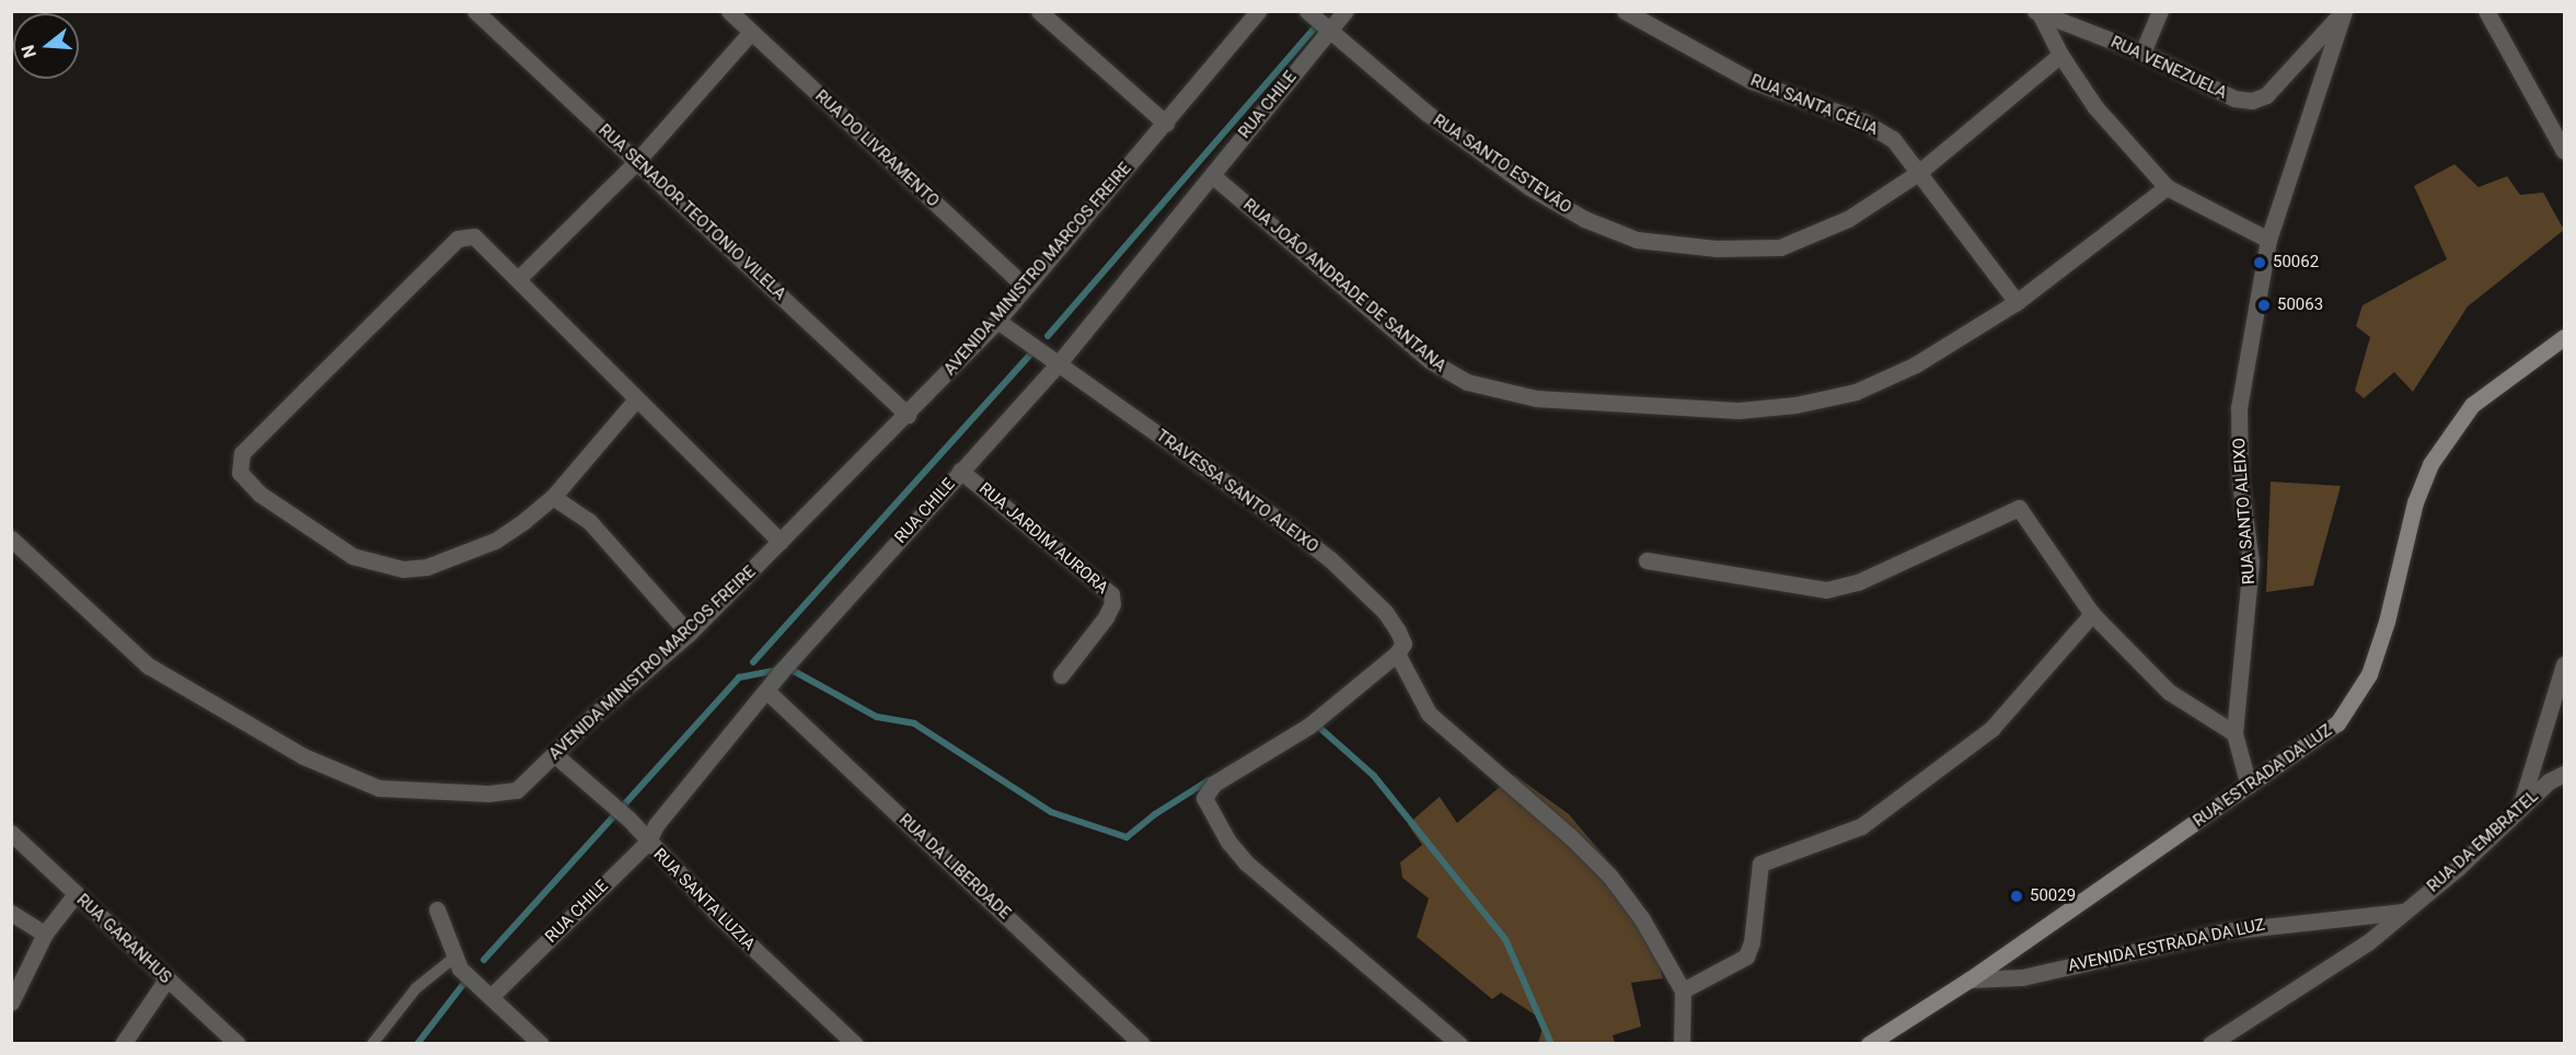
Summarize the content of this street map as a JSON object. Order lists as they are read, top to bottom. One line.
{"streets":{"main road":["RUA ESTRADA DA LUZ"],"street":["RUA VENEZUELA","RUA CHILE","RUA SANTA CÉLIA","RUA DO LIVRAMENTO","RUA SANTO ESTEVÃO","RUA SENADOR TEOTONIO VILELA","AVENIDA MINISTRO MARCOS FREIRE","RUA JOÃO ANDRADE DE SANTANA","TRAVESSA SANTO ALEIXO","RUA SANTO ALEIXO","RUA JARDIM AURORA","RUA DA EMBRATEL","RUA DA LIBERDADE","RUA SANTA LUZIA","RUA GARANHUS","AVENIDA ESTRADA DA LUZ"]},"crossings":[["RUA VENEZUELA","RUA SANTO ESTEVÃO"],["RUA VENEZUELA","RUA JOÃO ANDRADE DE SANTANA"],["RUA VENEZUELA","RUA SANTO ALEIXO"],["RUA CHILE","RUA SANTO ESTEVÃO"],["RUA CHILE","RUA JOÃO ANDRADE DE SANTANA"],["RUA CHILE","TRAVESSA SANTO ALEIXO"],["RUA CHILE","RUA JARDIM AURORA"],["RUA CHILE","RUA DA LIBERDADE"],["RUA CHILE","RUA SANTA LUZIA"],["RUA SANTA CÉLIA","RUA SANTO ESTEVÃO"],["RUA SANTA CÉLIA","RUA JOÃO ANDRADE DE SANTANA"],["RUA DO LIVRAMENTO","AVENIDA MINISTRO MARCOS FREIRE"],["RUA SENADOR TEOTONIO VILELA","AVENIDA MINISTRO MARCOS FREIRE"],["AVENIDA MINISTRO MARCOS FREIRE","TRAVESSA SANTO ALEIXO"],["AVENIDA MINISTRO MARCOS FREIRE","RUA SANTA LUZIA"],["RUA SANTO ALEIXO","RUA ESTRADA DA LUZ"],["RUA ESTRADA DA LUZ","AVENIDA ESTRADA DA LUZ"],["RUA DA EMBRATEL","AVENIDA ESTRADA DA LUZ"]],"places":["50062","50063","50029"],"north":"left"}
